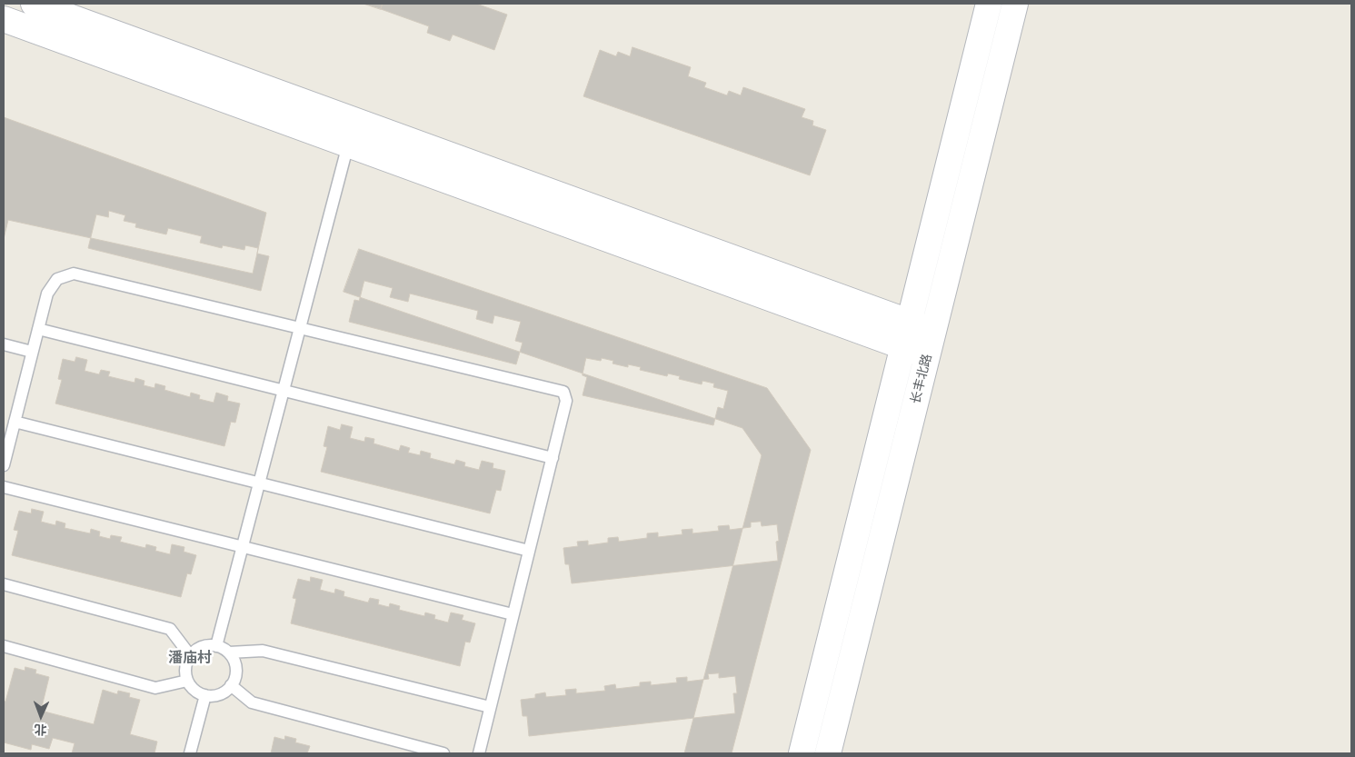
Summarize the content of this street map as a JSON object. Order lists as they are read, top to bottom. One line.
{"streets":{"street":["长丰北路"]},"districts":["潘庙村"],"north":"bottom"}
